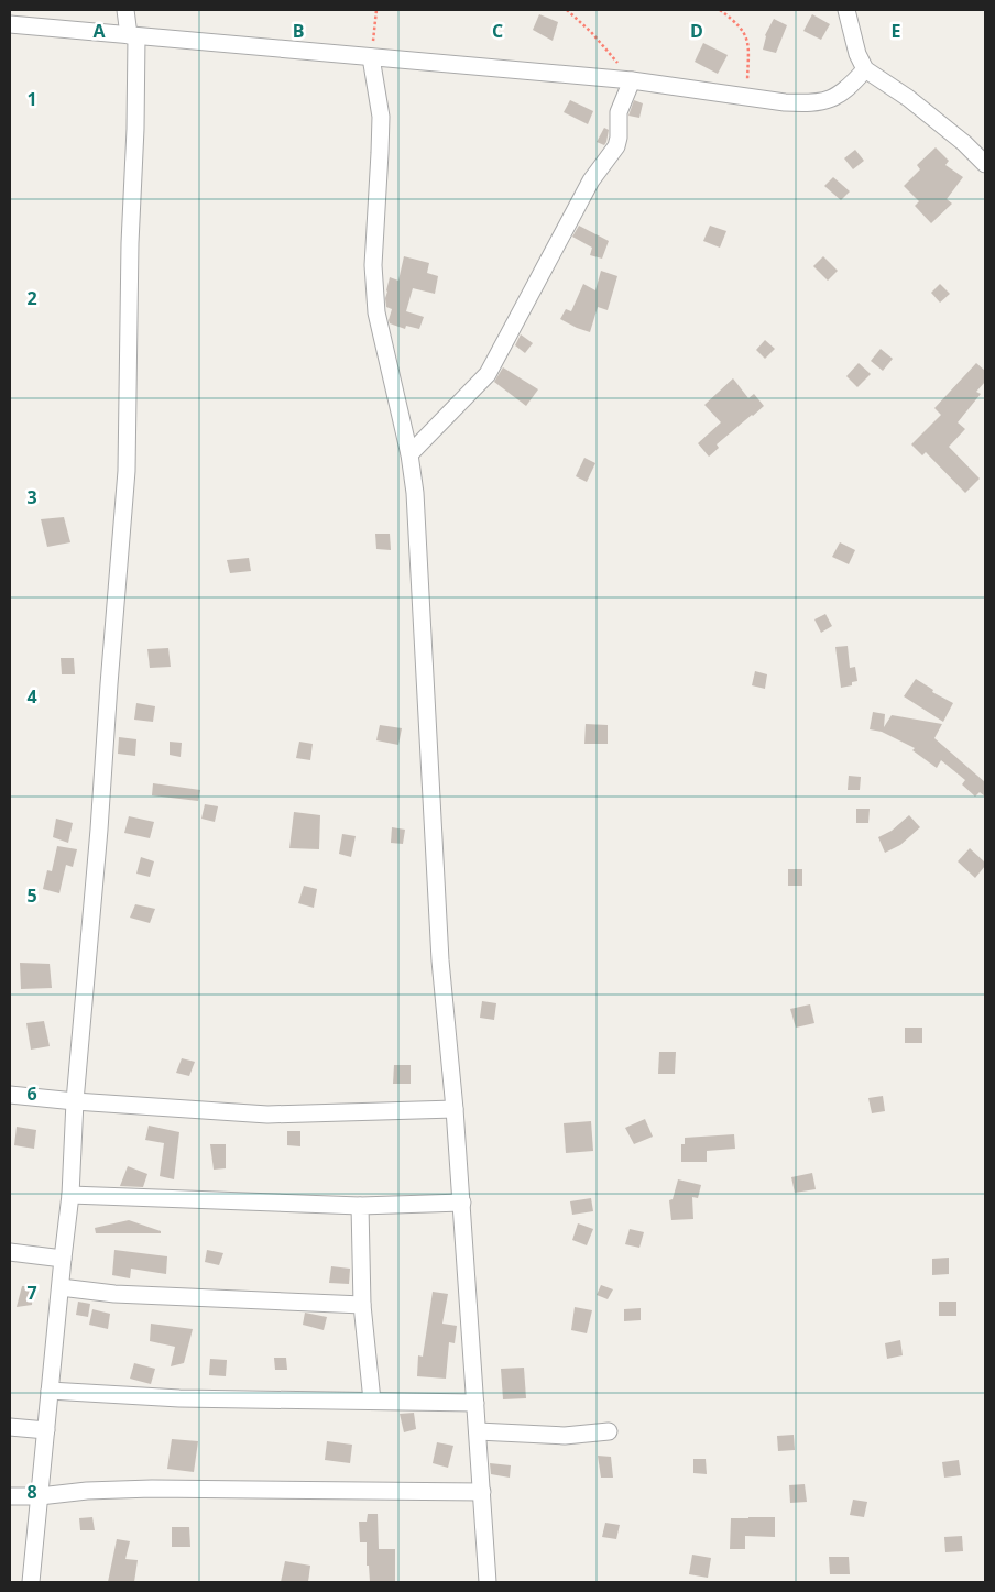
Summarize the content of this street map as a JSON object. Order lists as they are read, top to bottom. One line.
{"grid":{"columns":["A","B","C","D","E"],"rows":["1","2","3","4","5","6","7","8"]}}
